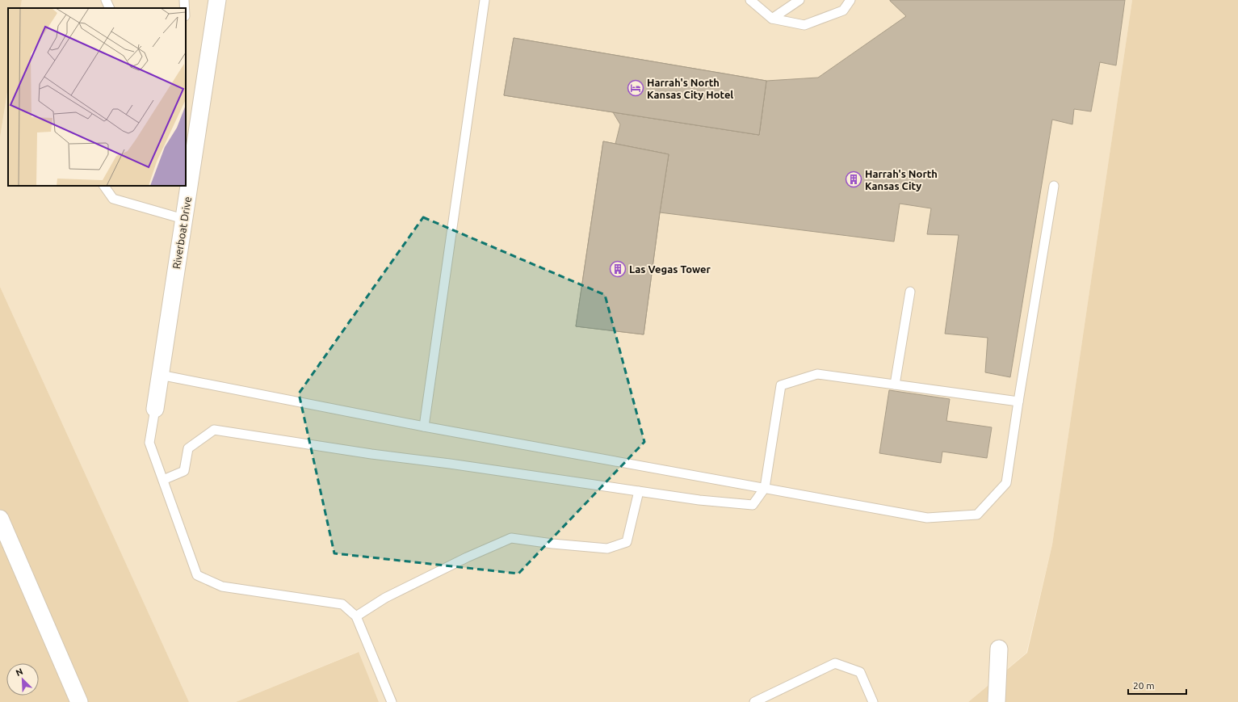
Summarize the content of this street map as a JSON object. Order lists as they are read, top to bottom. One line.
{"streets":{"street":["Riverboat Drive"]},"places":{"hotel":["Harrah's North Kansas City Hotel"],"building":["Harrah's North Kansas City","Las Vegas Tower"]},"scale_bar":"20 m","north":"top left"}
